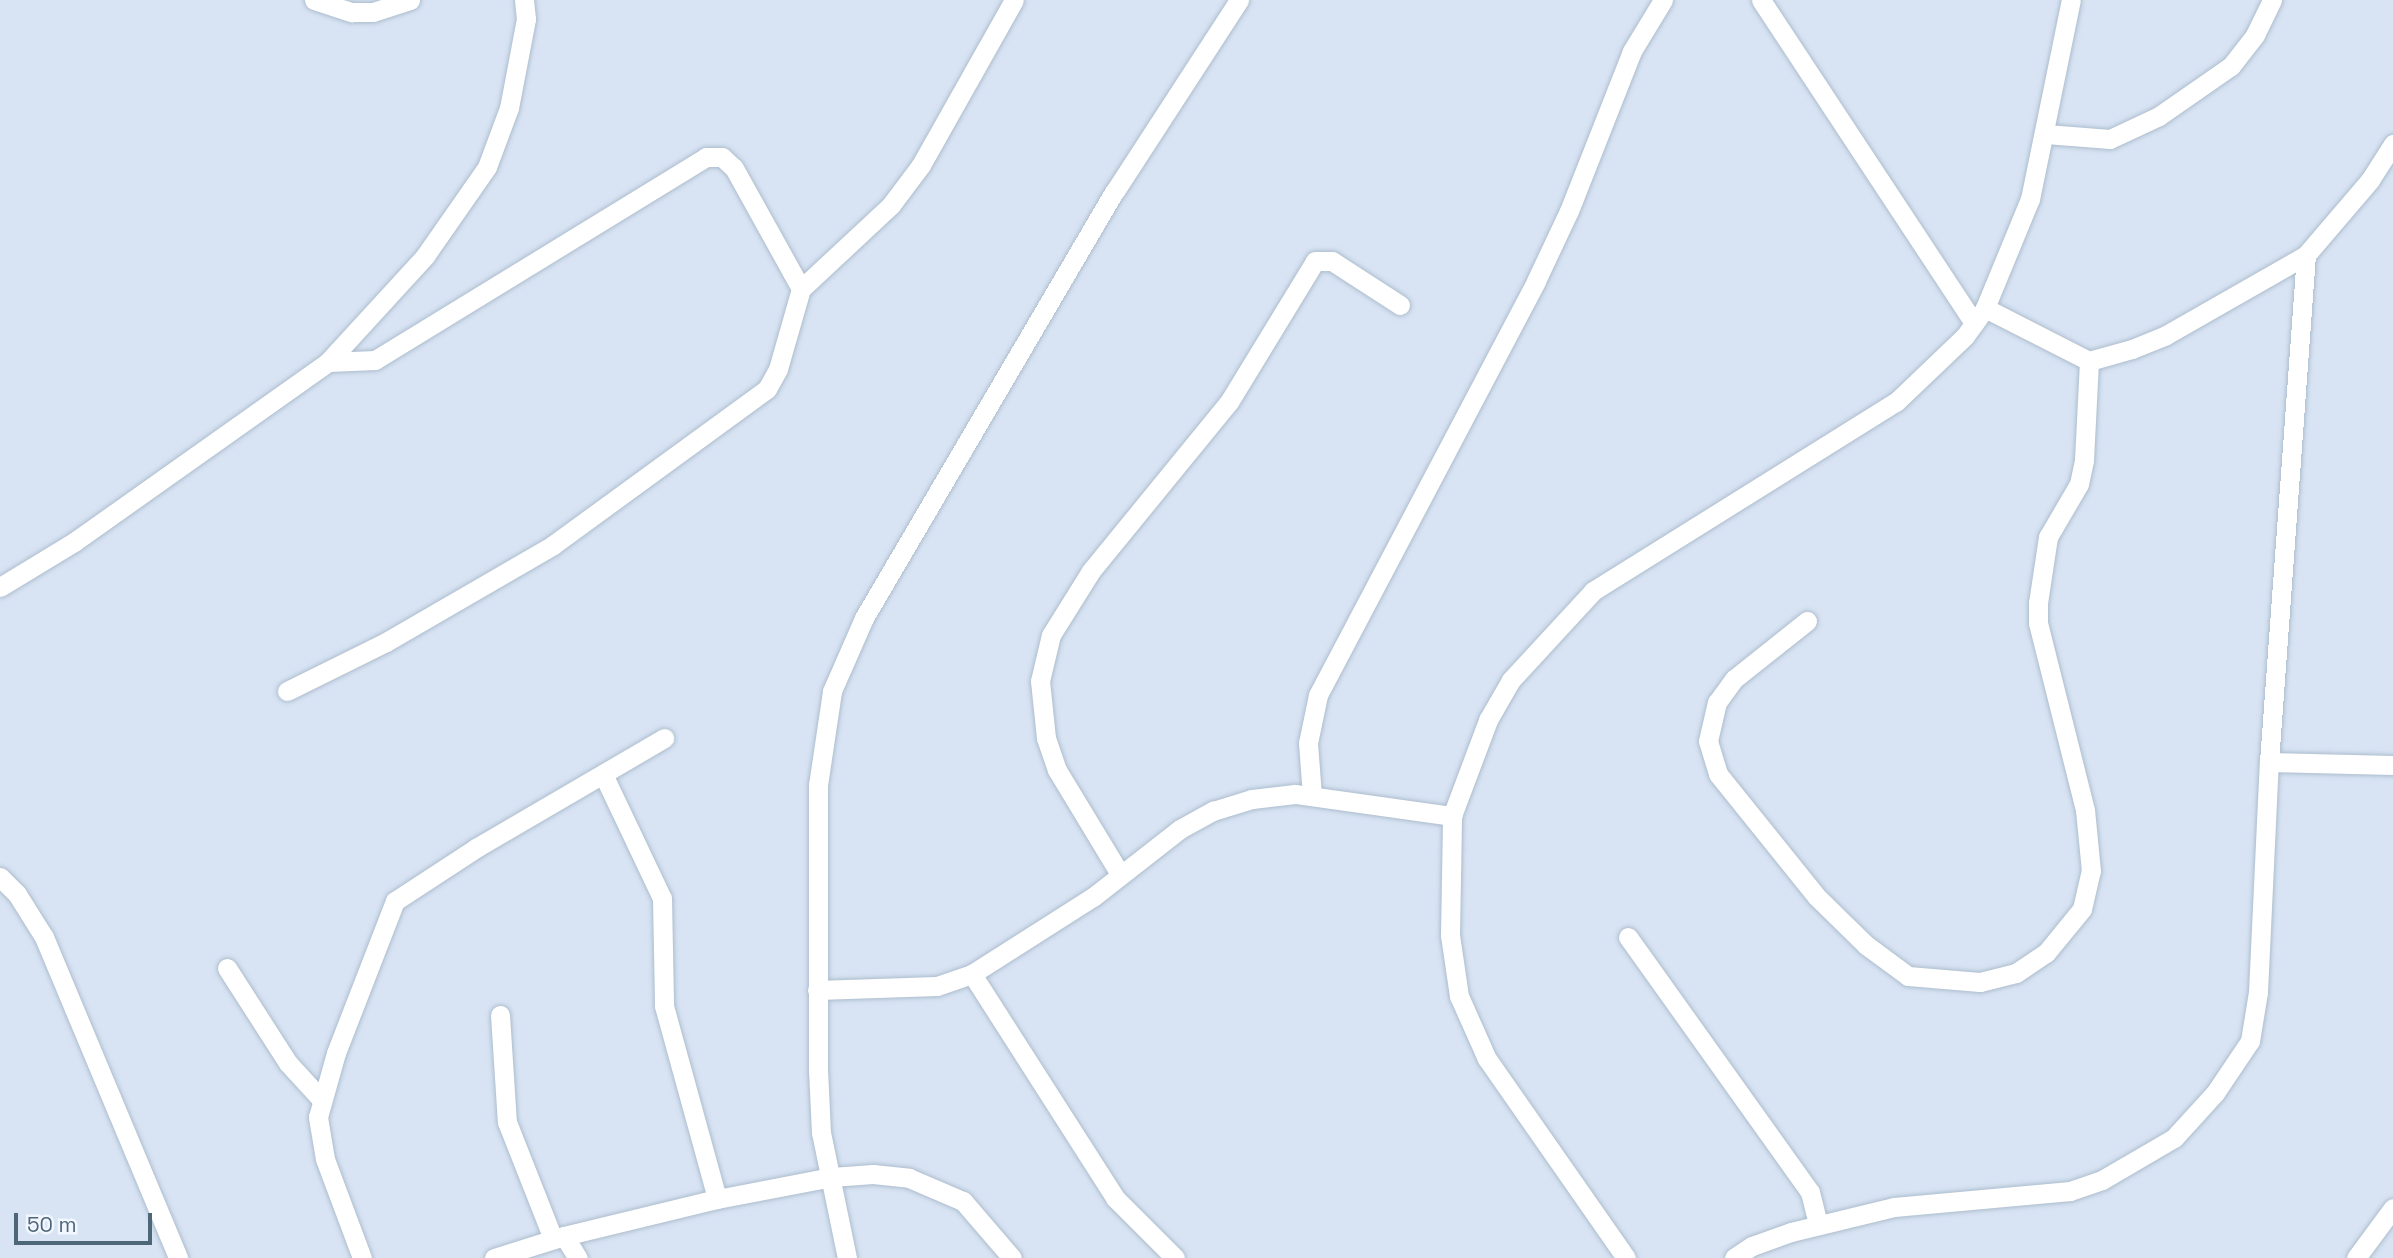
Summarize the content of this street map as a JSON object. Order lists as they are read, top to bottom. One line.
{"scale_bar":"50 m"}
